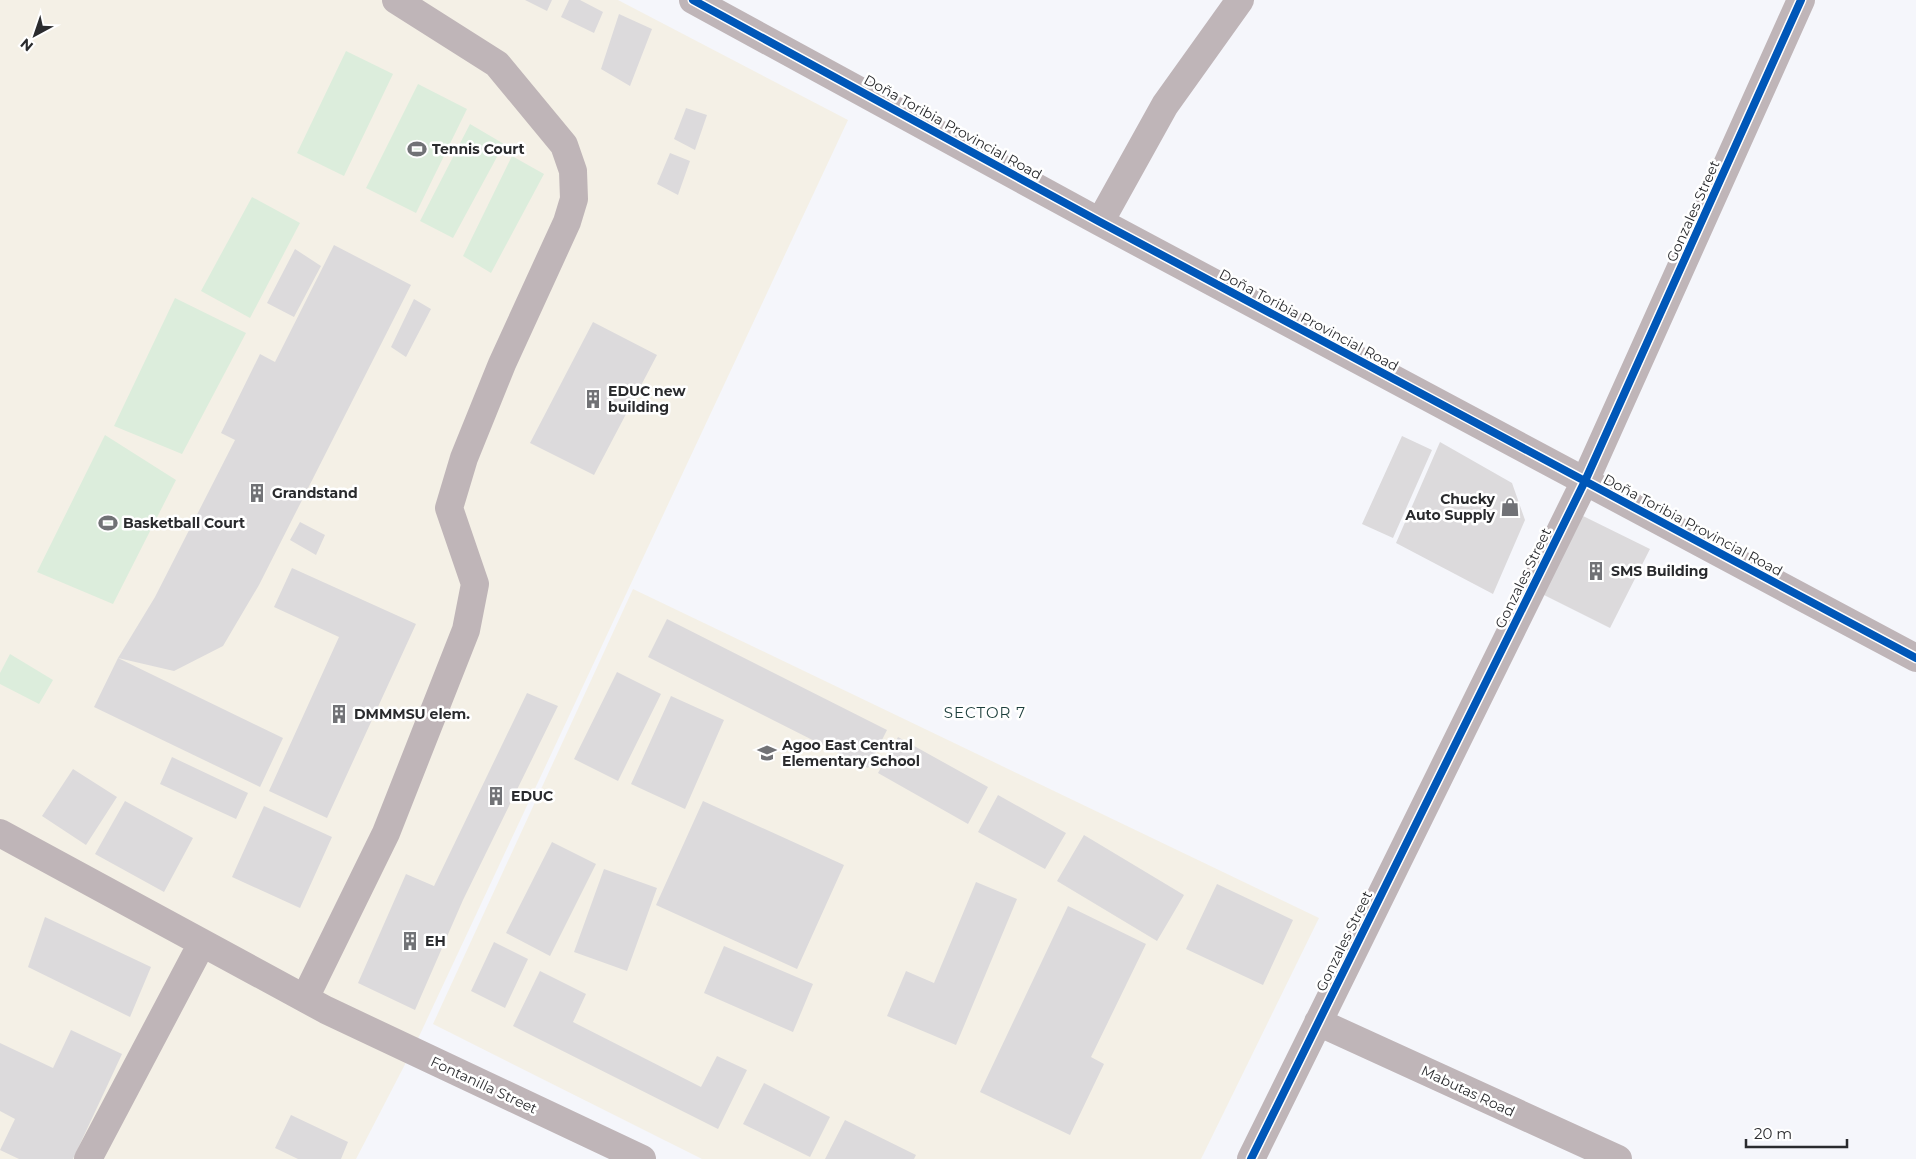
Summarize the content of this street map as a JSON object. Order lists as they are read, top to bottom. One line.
{"streets":{"street":["Doña Toribia Provincial Road","Gonzales Street","Fontanilla Street","Mabutas Road"]},"crossings":[["Doña Toribia Provincial Road","Gonzales Street"],["Gonzales Street","Mabutas Road"]],"districts":["SECTOR 7"],"places":{"sports":["Tennis Court","Basketball Court"],"building":["EDUC new building","Grandstand","SMS Building","DMMMSU elem.","EDUC","EH"],"shop":["Chucky Auto Supply"],"school or university":["Agoo East Central Elementary School"]},"scale_bar":"20 m","north":"bottom left"}
